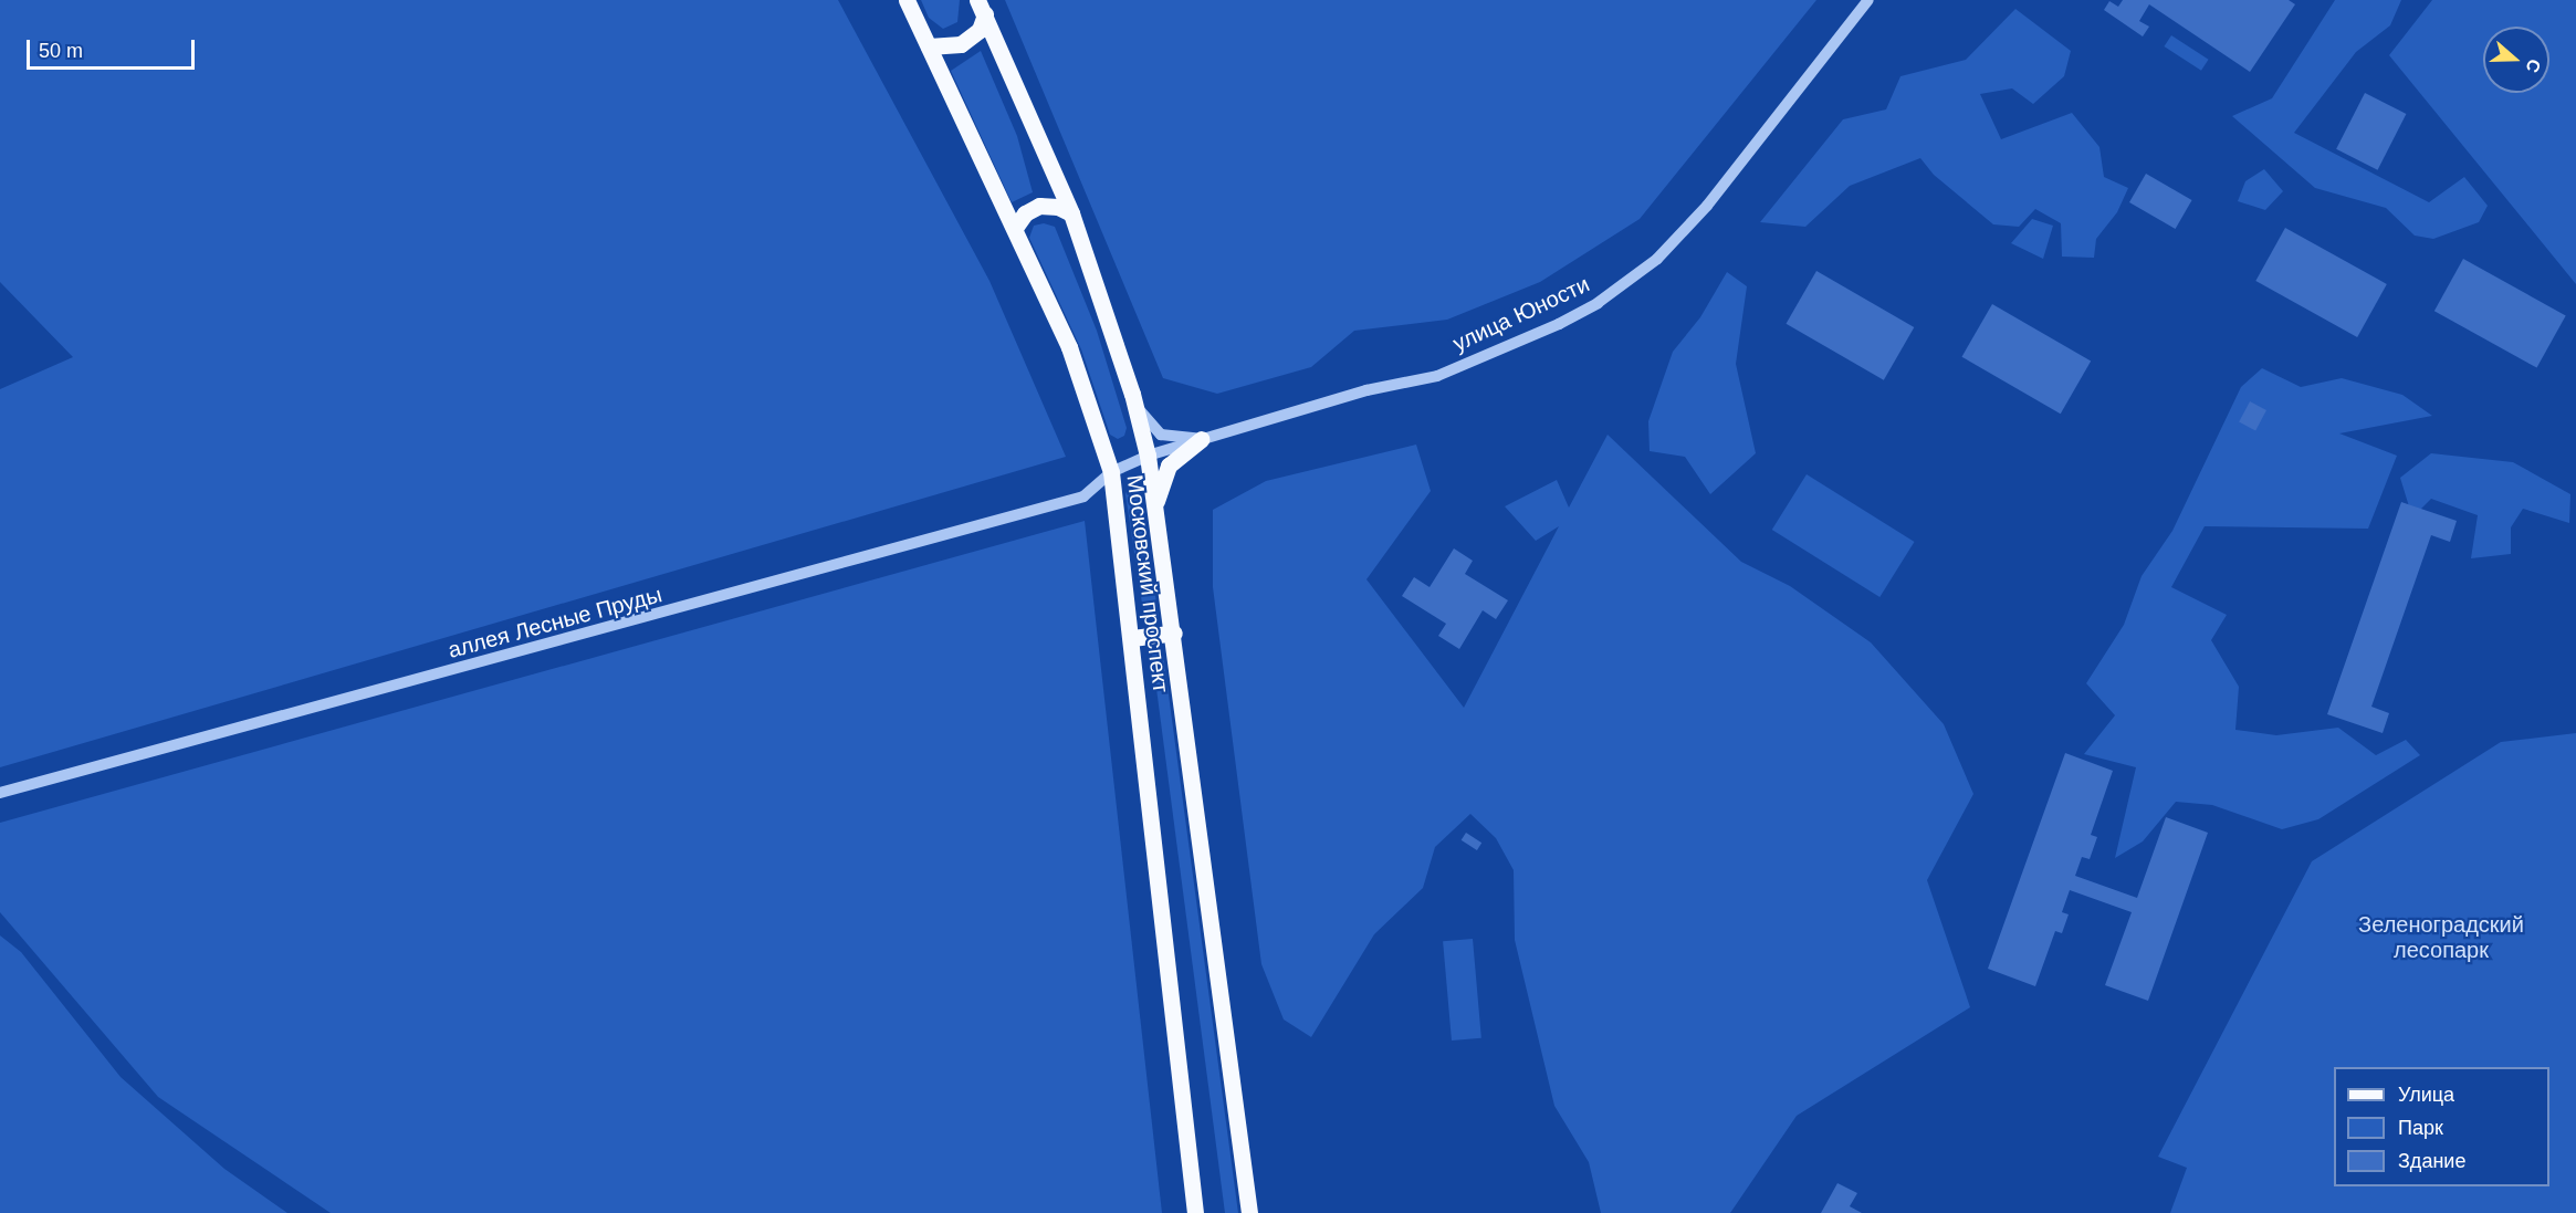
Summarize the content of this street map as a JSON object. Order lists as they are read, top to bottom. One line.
{"streets":{"main road":["Московский проспект"],"street":["улица Юности","аллея Лесные Пруды"]},"crossings":[["улица Юности","Московский проспект"],["улица Юности","аллея Лесные Пруды"],["Московский проспект","аллея Лесные Пруды"]],"parks":["Зеленоградский лесопарк"],"legend":["Улица","Парк","Здание"],"scale_bar":"50 m","north":"right"}
